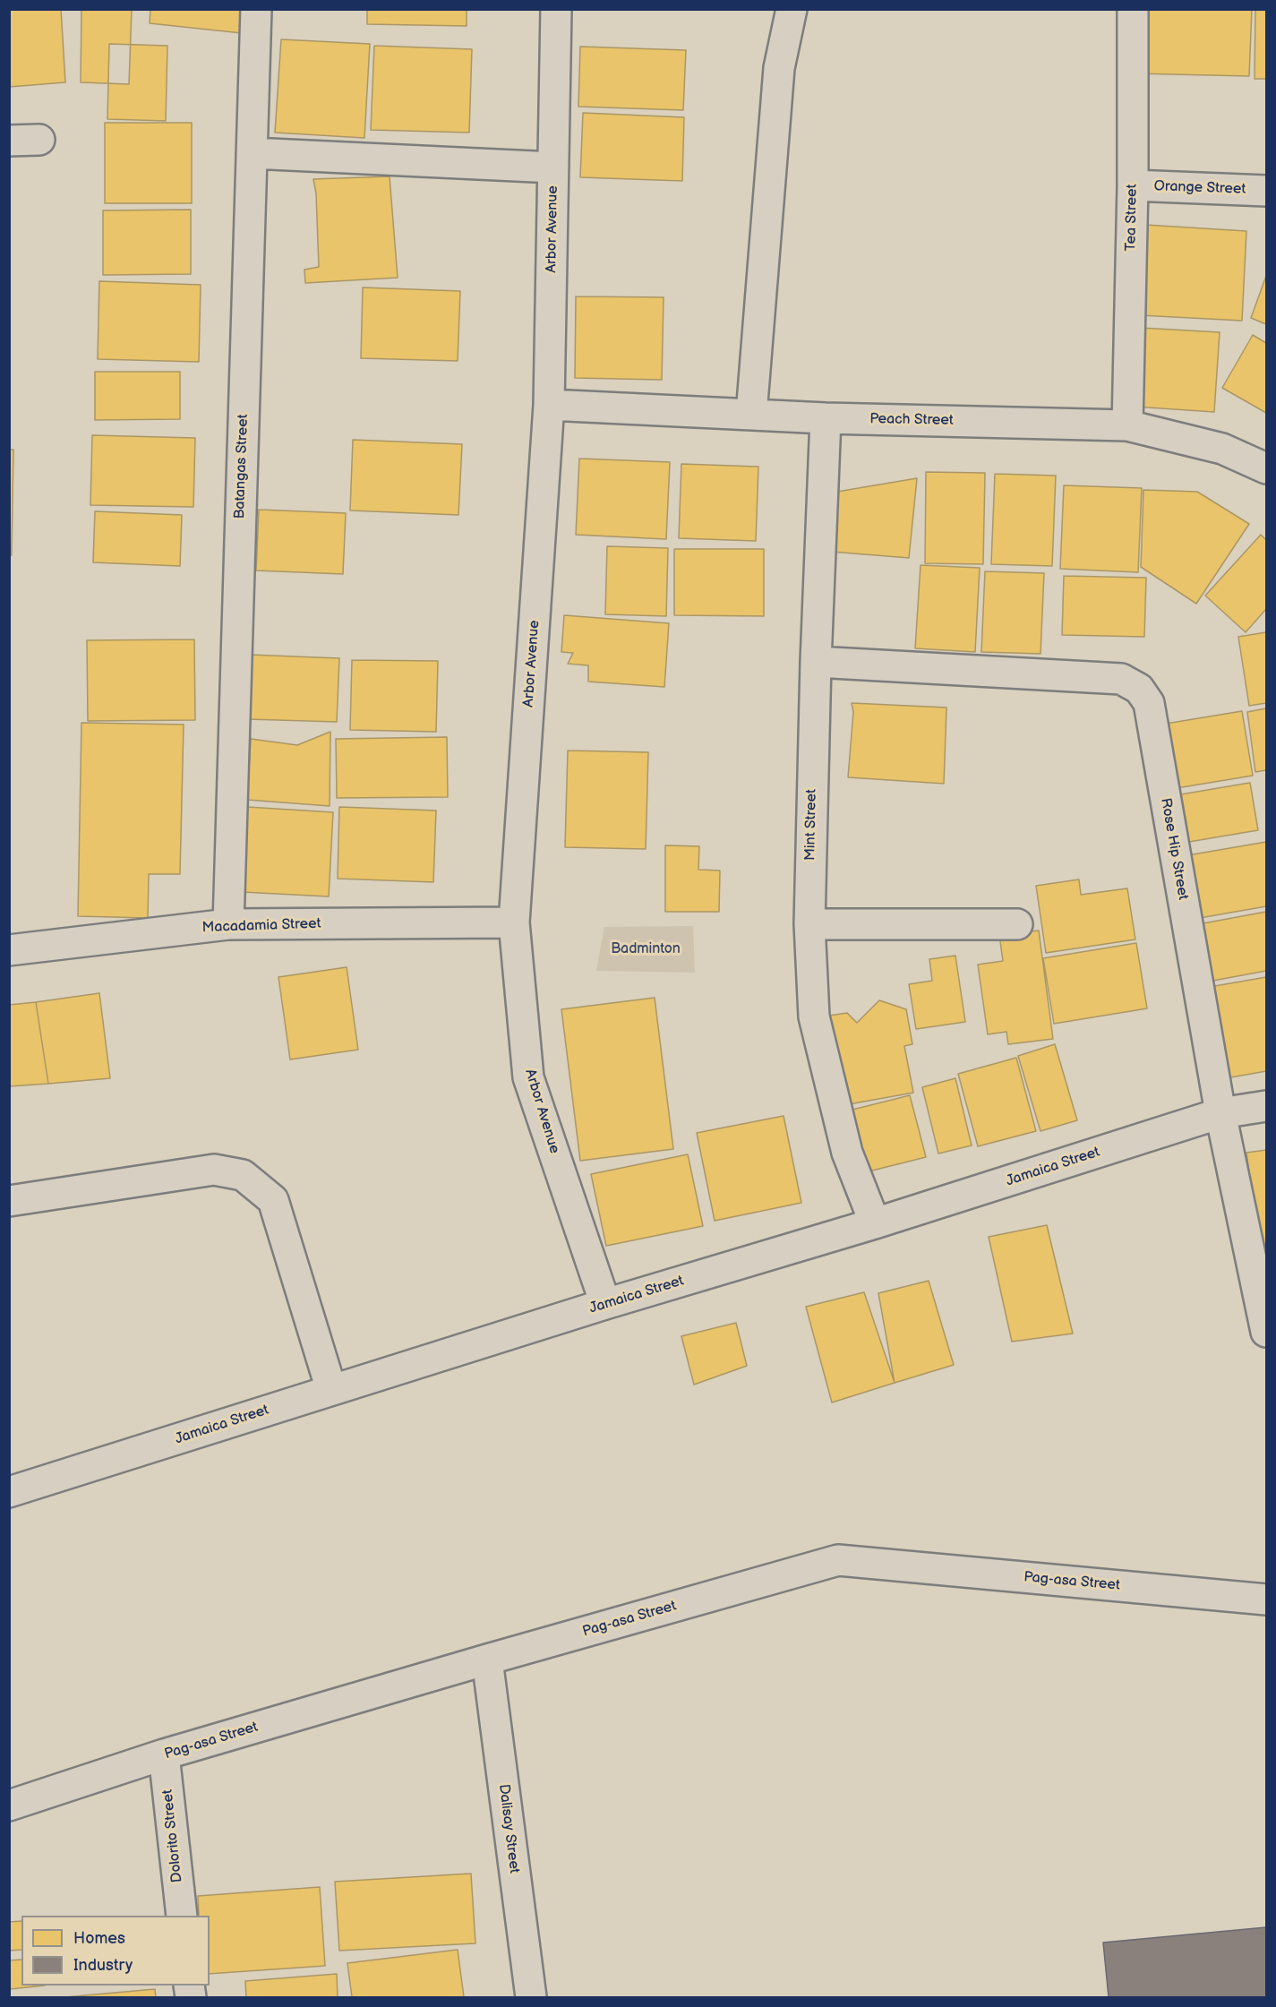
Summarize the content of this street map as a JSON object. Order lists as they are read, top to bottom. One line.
{"streets":{"street":["Orange Street","Tea Street","Arbor Avenue","Peach Street","Batangas Street","Mint Street","Rose Hip Street","Macadamia Street","Jamaica Street","Pag-asa Street","Dalisay Street","Dolorito Street"]},"crossings":[["Orange Street","Tea Street"],["Tea Street","Peach Street"],["Arbor Avenue","Peach Street"],["Arbor Avenue","Macadamia Street"],["Arbor Avenue","Jamaica Street"],["Peach Street","Mint Street"],["Batangas Street","Macadamia Street"],["Mint Street","Rose Hip Street"],["Mint Street","Jamaica Street"],["Rose Hip Street","Jamaica Street"],["Pag-asa Street","Dalisay Street"],["Pag-asa Street","Dolorito Street"]],"parks":["Badminton"],"legend":["Homes","Industry"]}
